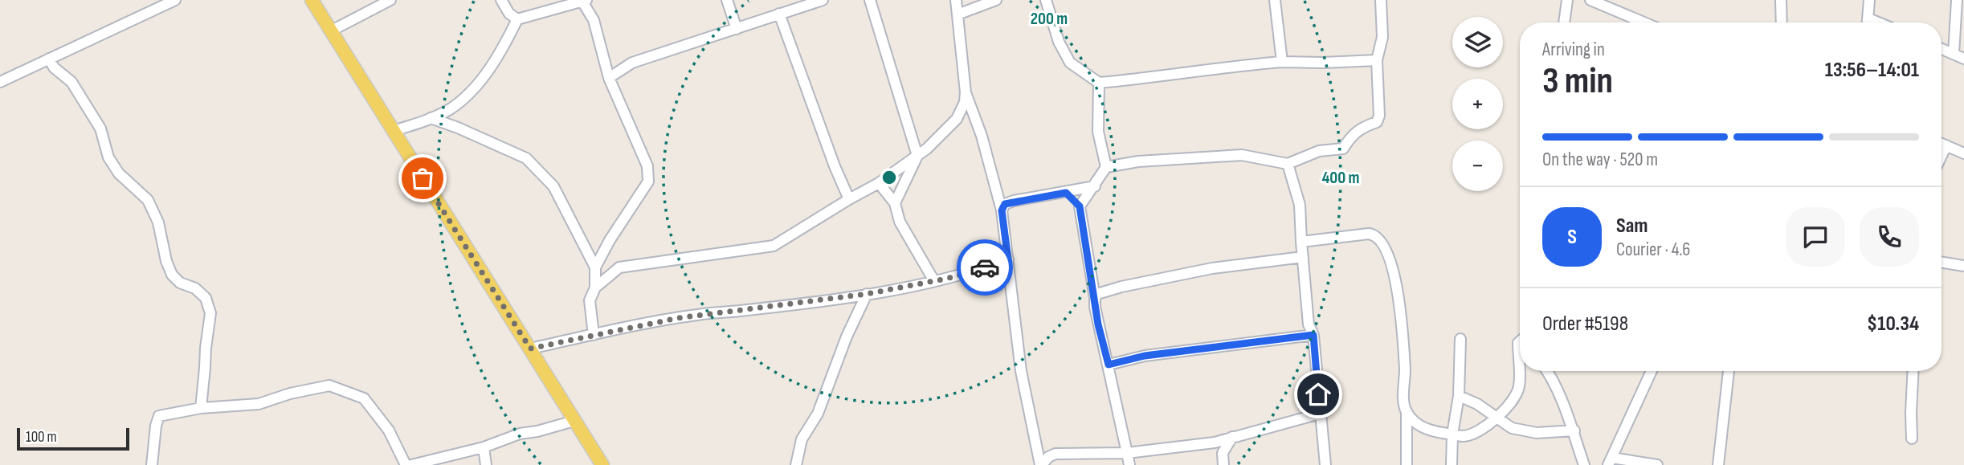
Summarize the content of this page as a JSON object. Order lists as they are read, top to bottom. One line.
{"scale_bar":"100 m","page":{"map_buttons":["+","−"],"heading":["3 min","Arriving in","13:56–14:01"],"panel":["Sam","Courier · 4.6","Order #5198","$10.34"],"bar":"On the way · 520 m","round":"S","scale":"100 m"},"rings":["200 m","400 m"]}
